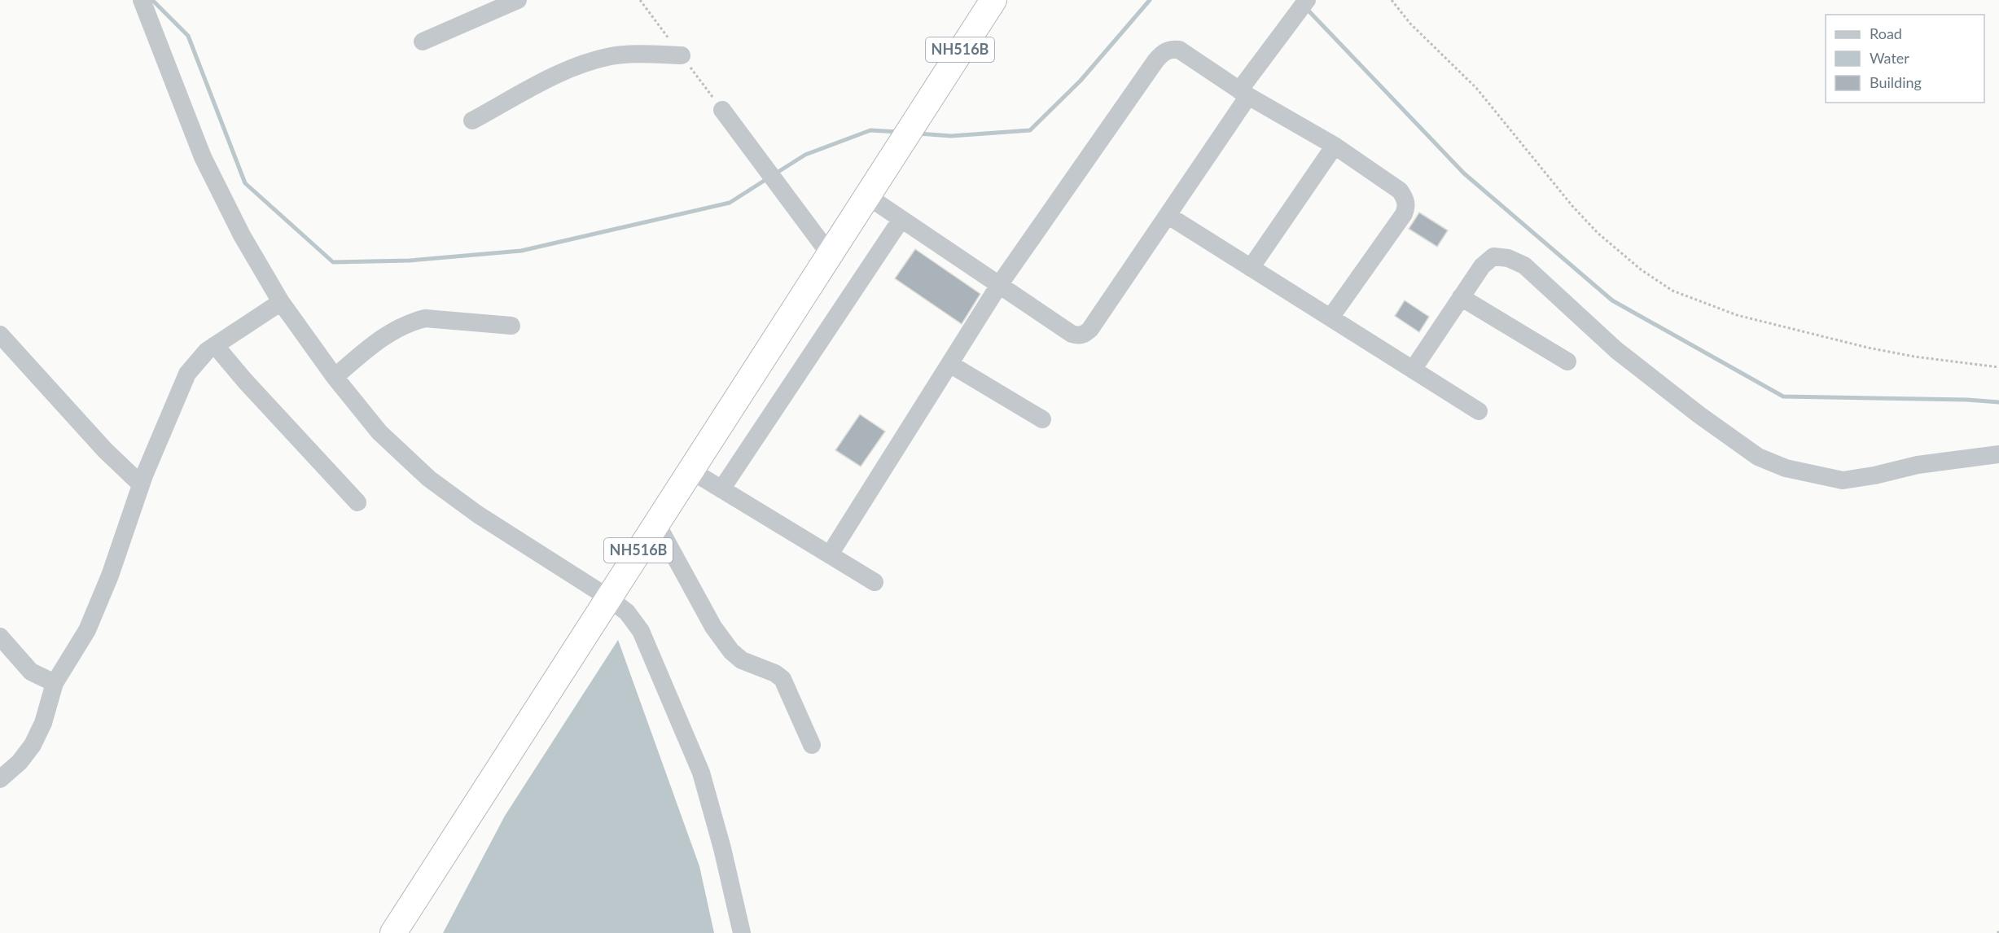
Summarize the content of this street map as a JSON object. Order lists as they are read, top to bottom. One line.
{"streets":{"highway":["NH516B"]},"legend":["Road","Water","Building"]}
